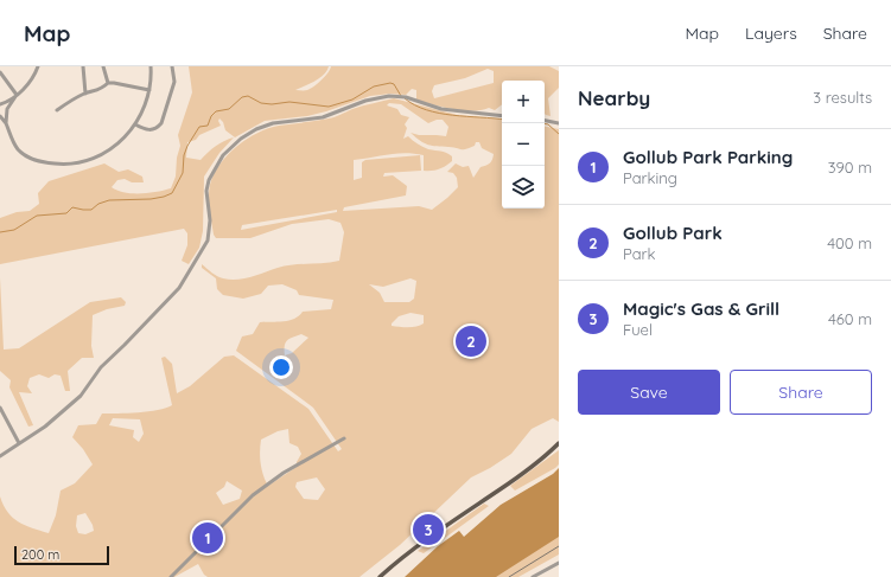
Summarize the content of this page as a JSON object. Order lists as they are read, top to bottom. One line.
{"scale_bar":"200 m","page":{"header":"Map","nav":["Map","Layers","Share"],"heading":["Nearby","3 results"],"map_buttons":["+","−"],"list":[{"mark":"1","name":"Gollub Park Parking","note":"Parking","value":"390 m"},{"mark":"2","name":"Gollub Park","note":"Park","value":"400 m"},{"mark":"3","name":"Magic's Gas & Grill","note":"Fuel","value":"460 m"}],"pins":["2","3","1"],"buttons":["Save","Share"],"scale":"200 m"}}
